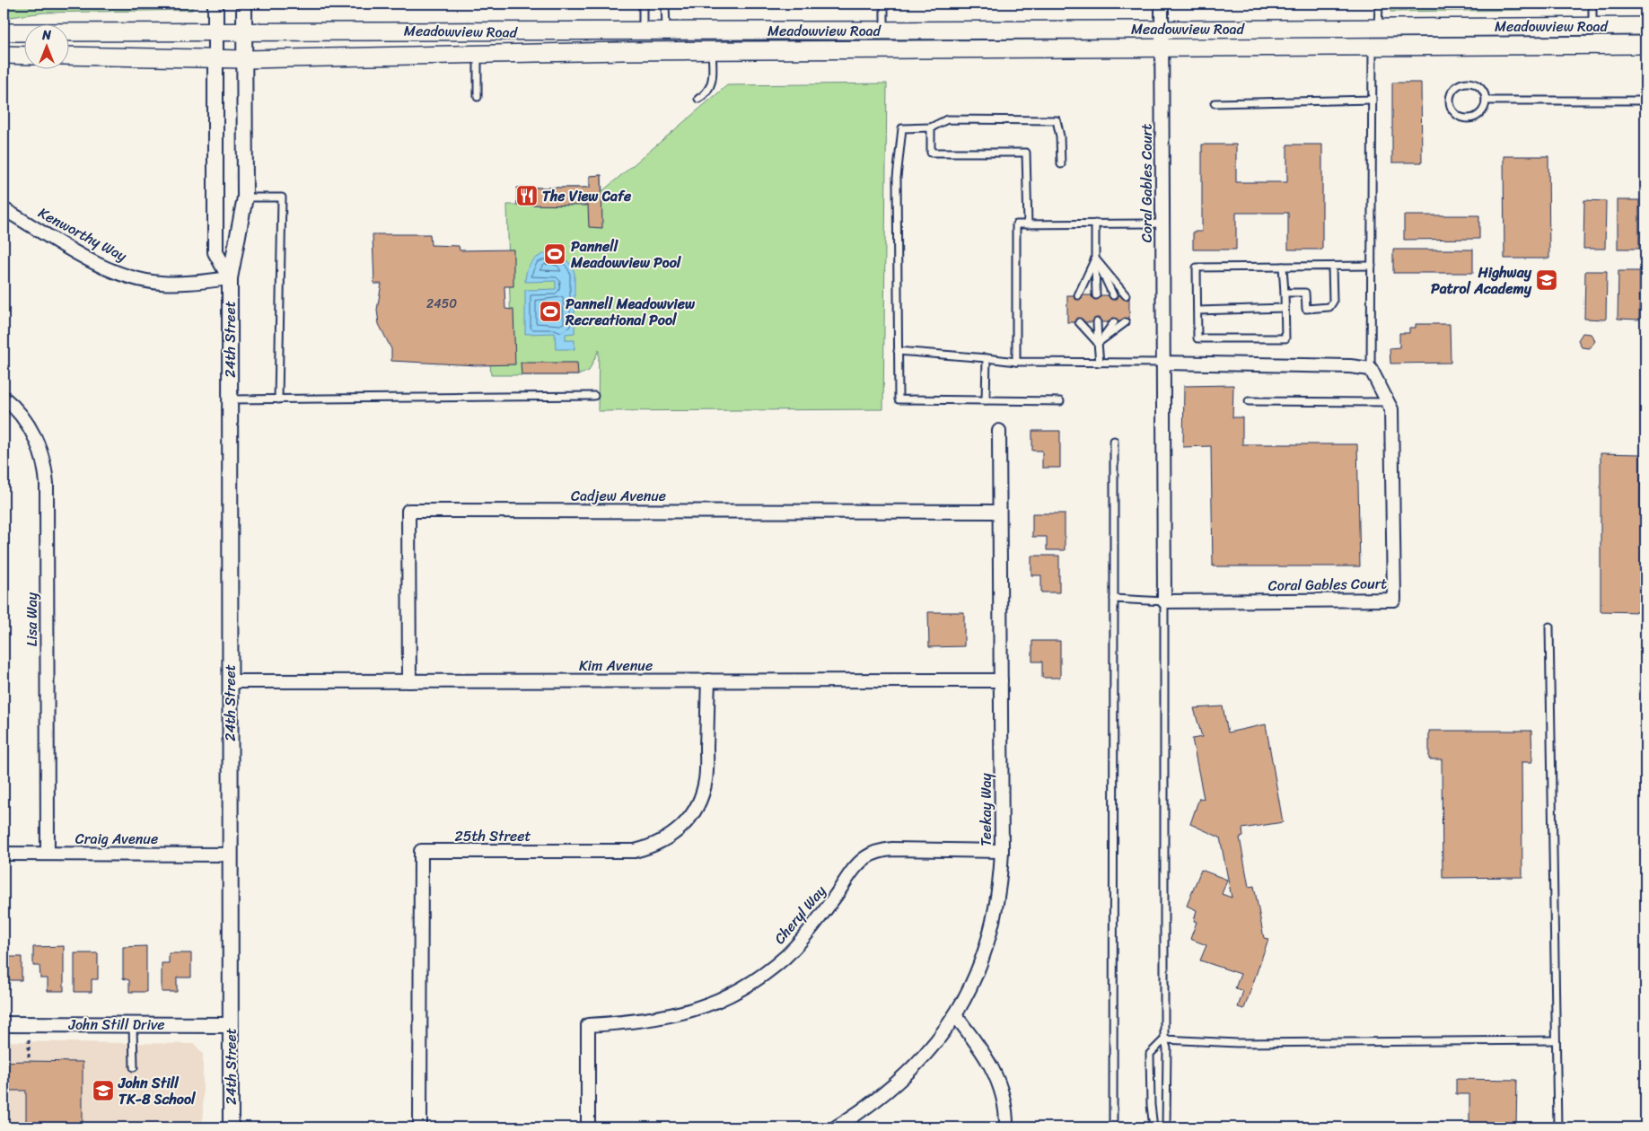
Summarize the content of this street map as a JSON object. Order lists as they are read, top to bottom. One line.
{"streets":{"main road":["Meadowview Road"],"street":["Coral Gables Court","Kenworthy Way","24th Street","Cadjew Avenue","Lisa Way","Kim Avenue","Teekay Way","25th Street","Craig Avenue","Cheryl Way","John Still Drive"]},"crossings":[["Meadowview Road","Coral Gables Court"],["Meadowview Road","24th Street"],["Kenworthy Way","24th Street"],["24th Street","Kim Avenue"],["24th Street","Craig Avenue"],["24th Street","John Still Drive"],["Cadjew Avenue","Kim Avenue"],["Cadjew Avenue","Teekay Way"],["Lisa Way","Craig Avenue"],["Kim Avenue","Teekay Way"],["Kim Avenue","25th Street"],["Teekay Way","Cheryl Way"]],"places":{"restaurant":["The View Cafe"],"sports":["Pannell Meadowview Pool","Pannell Meadowview Recreational Pool"],"school or university":["Highway Patrol Academy","John Still TK-8 School"]},"house_numbers":["2450"],"north":"top"}
